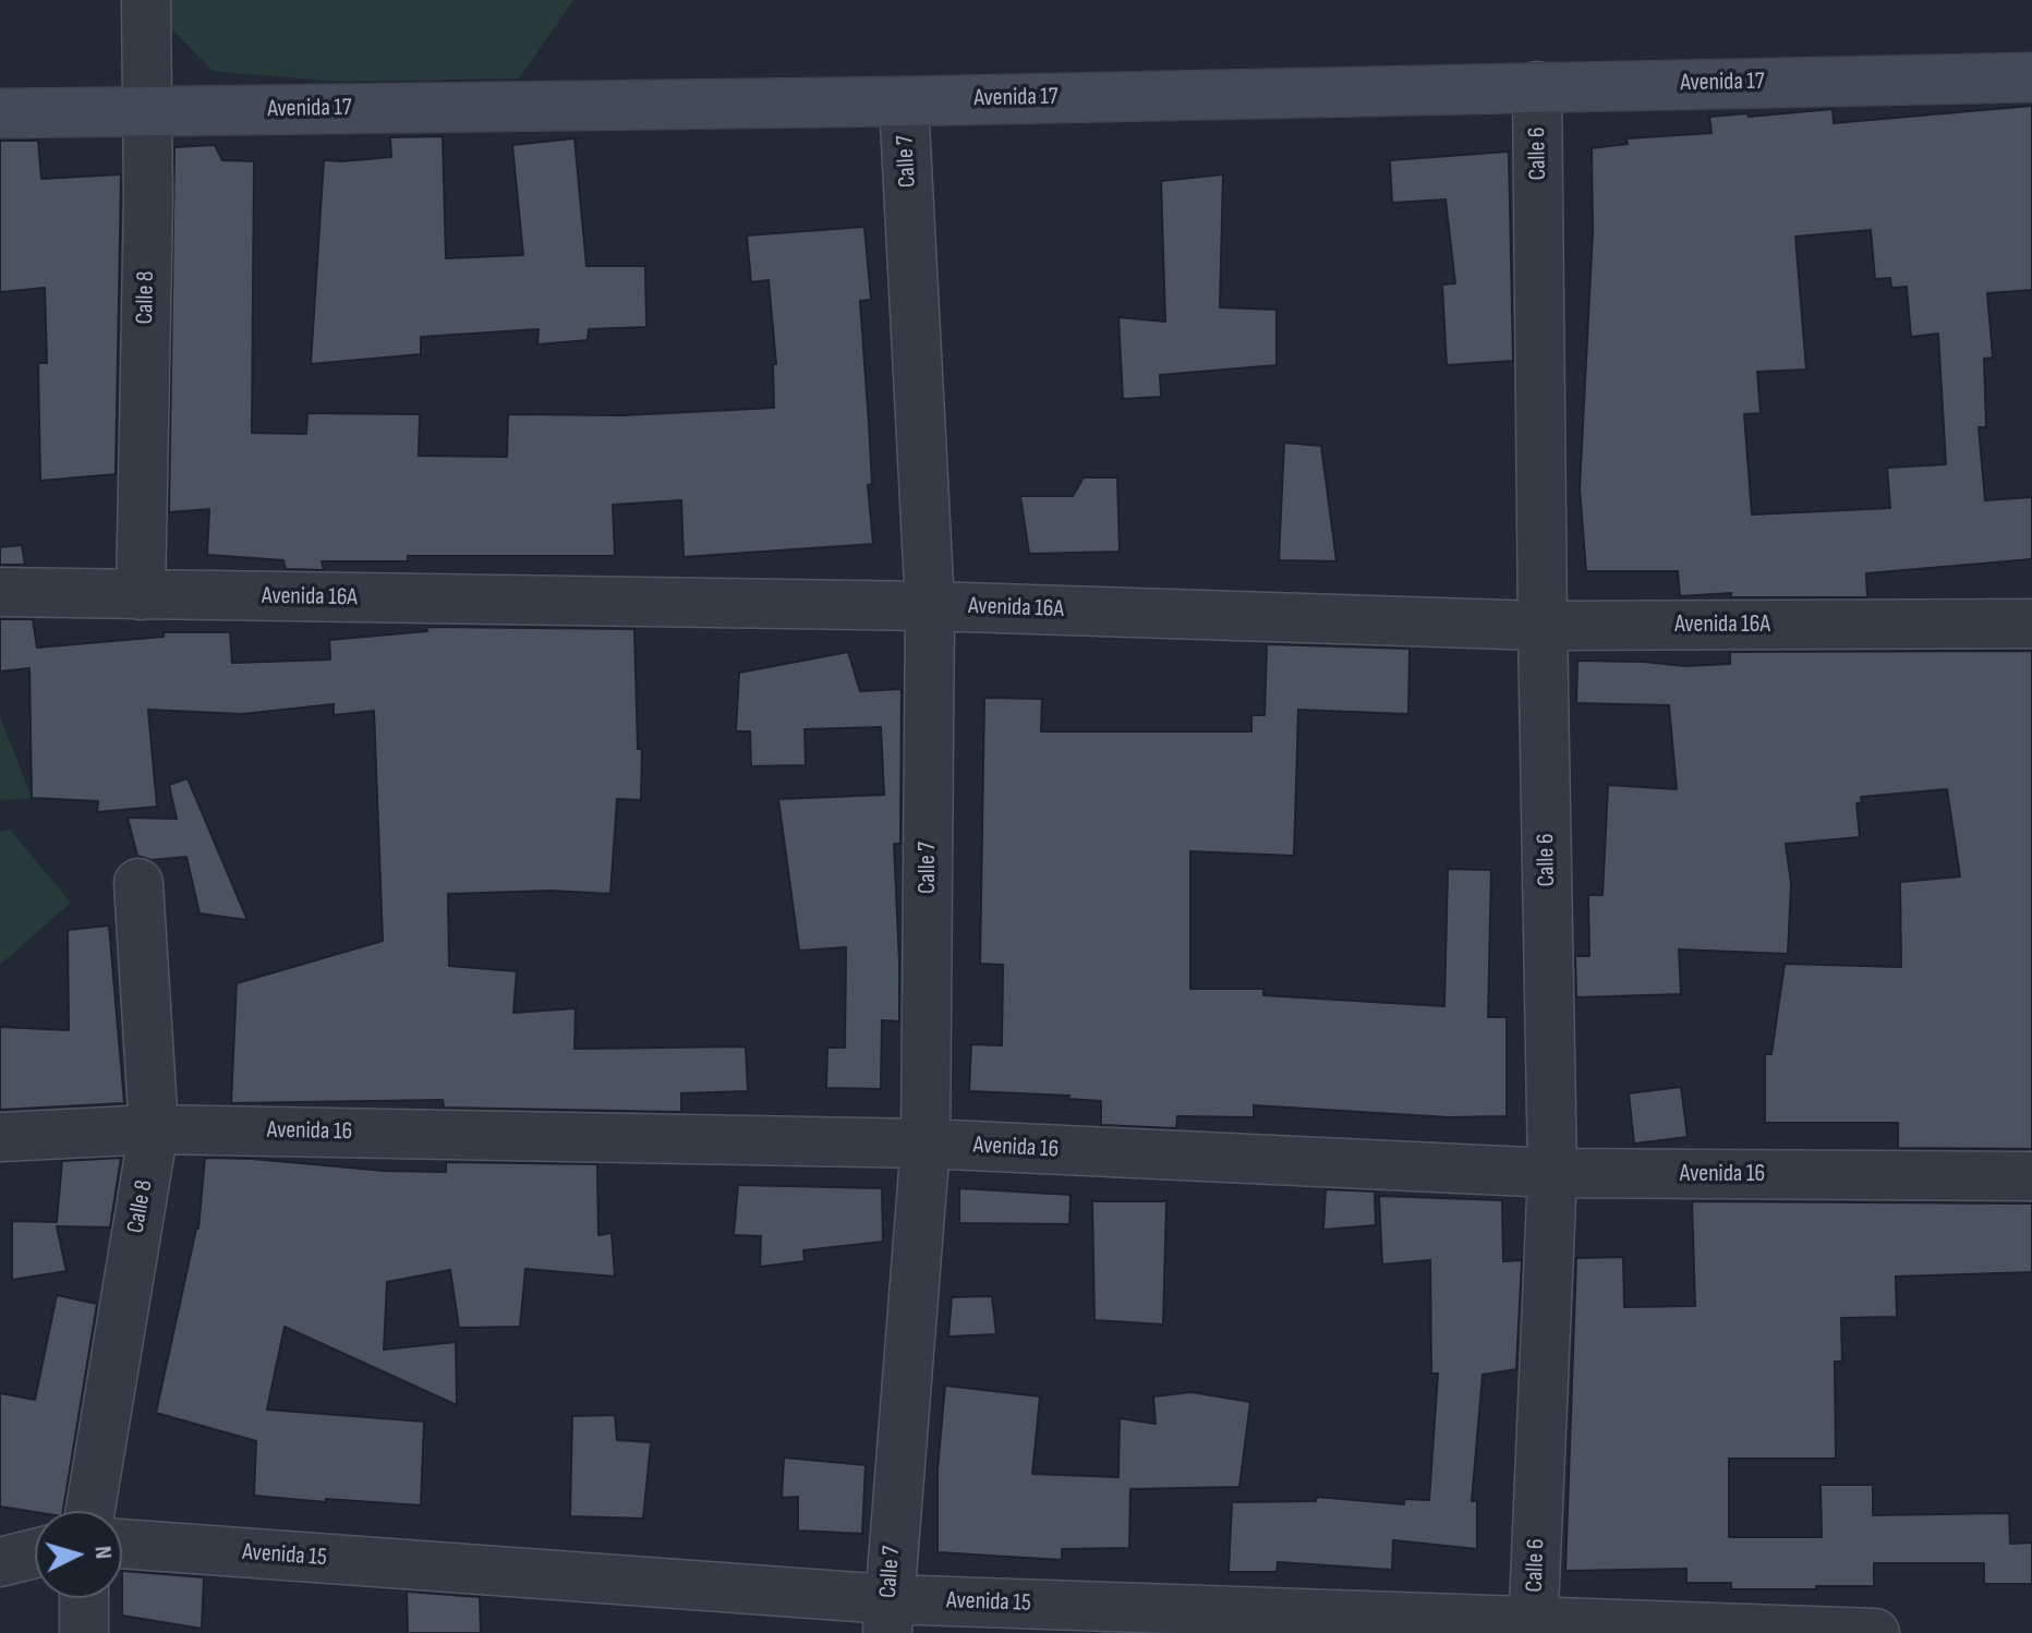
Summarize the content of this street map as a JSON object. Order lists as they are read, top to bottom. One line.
{"streets":{"main road":["Avenida 17"],"street":["Calle 6","Calle 7","Calle 8","Avenida 16A","Avenida 16","Avenida 15"]},"crossings":[["Avenida 17","Calle 6"],["Avenida 17","Calle 7"],["Avenida 17","Calle 8"],["Calle 6","Avenida 16A"],["Calle 6","Avenida 16"],["Calle 6","Avenida 15"],["Calle 7","Avenida 16A"],["Calle 7","Avenida 16"],["Calle 7","Avenida 15"],["Calle 8","Avenida 16A"],["Calle 8","Avenida 16"]],"north":"right"}
